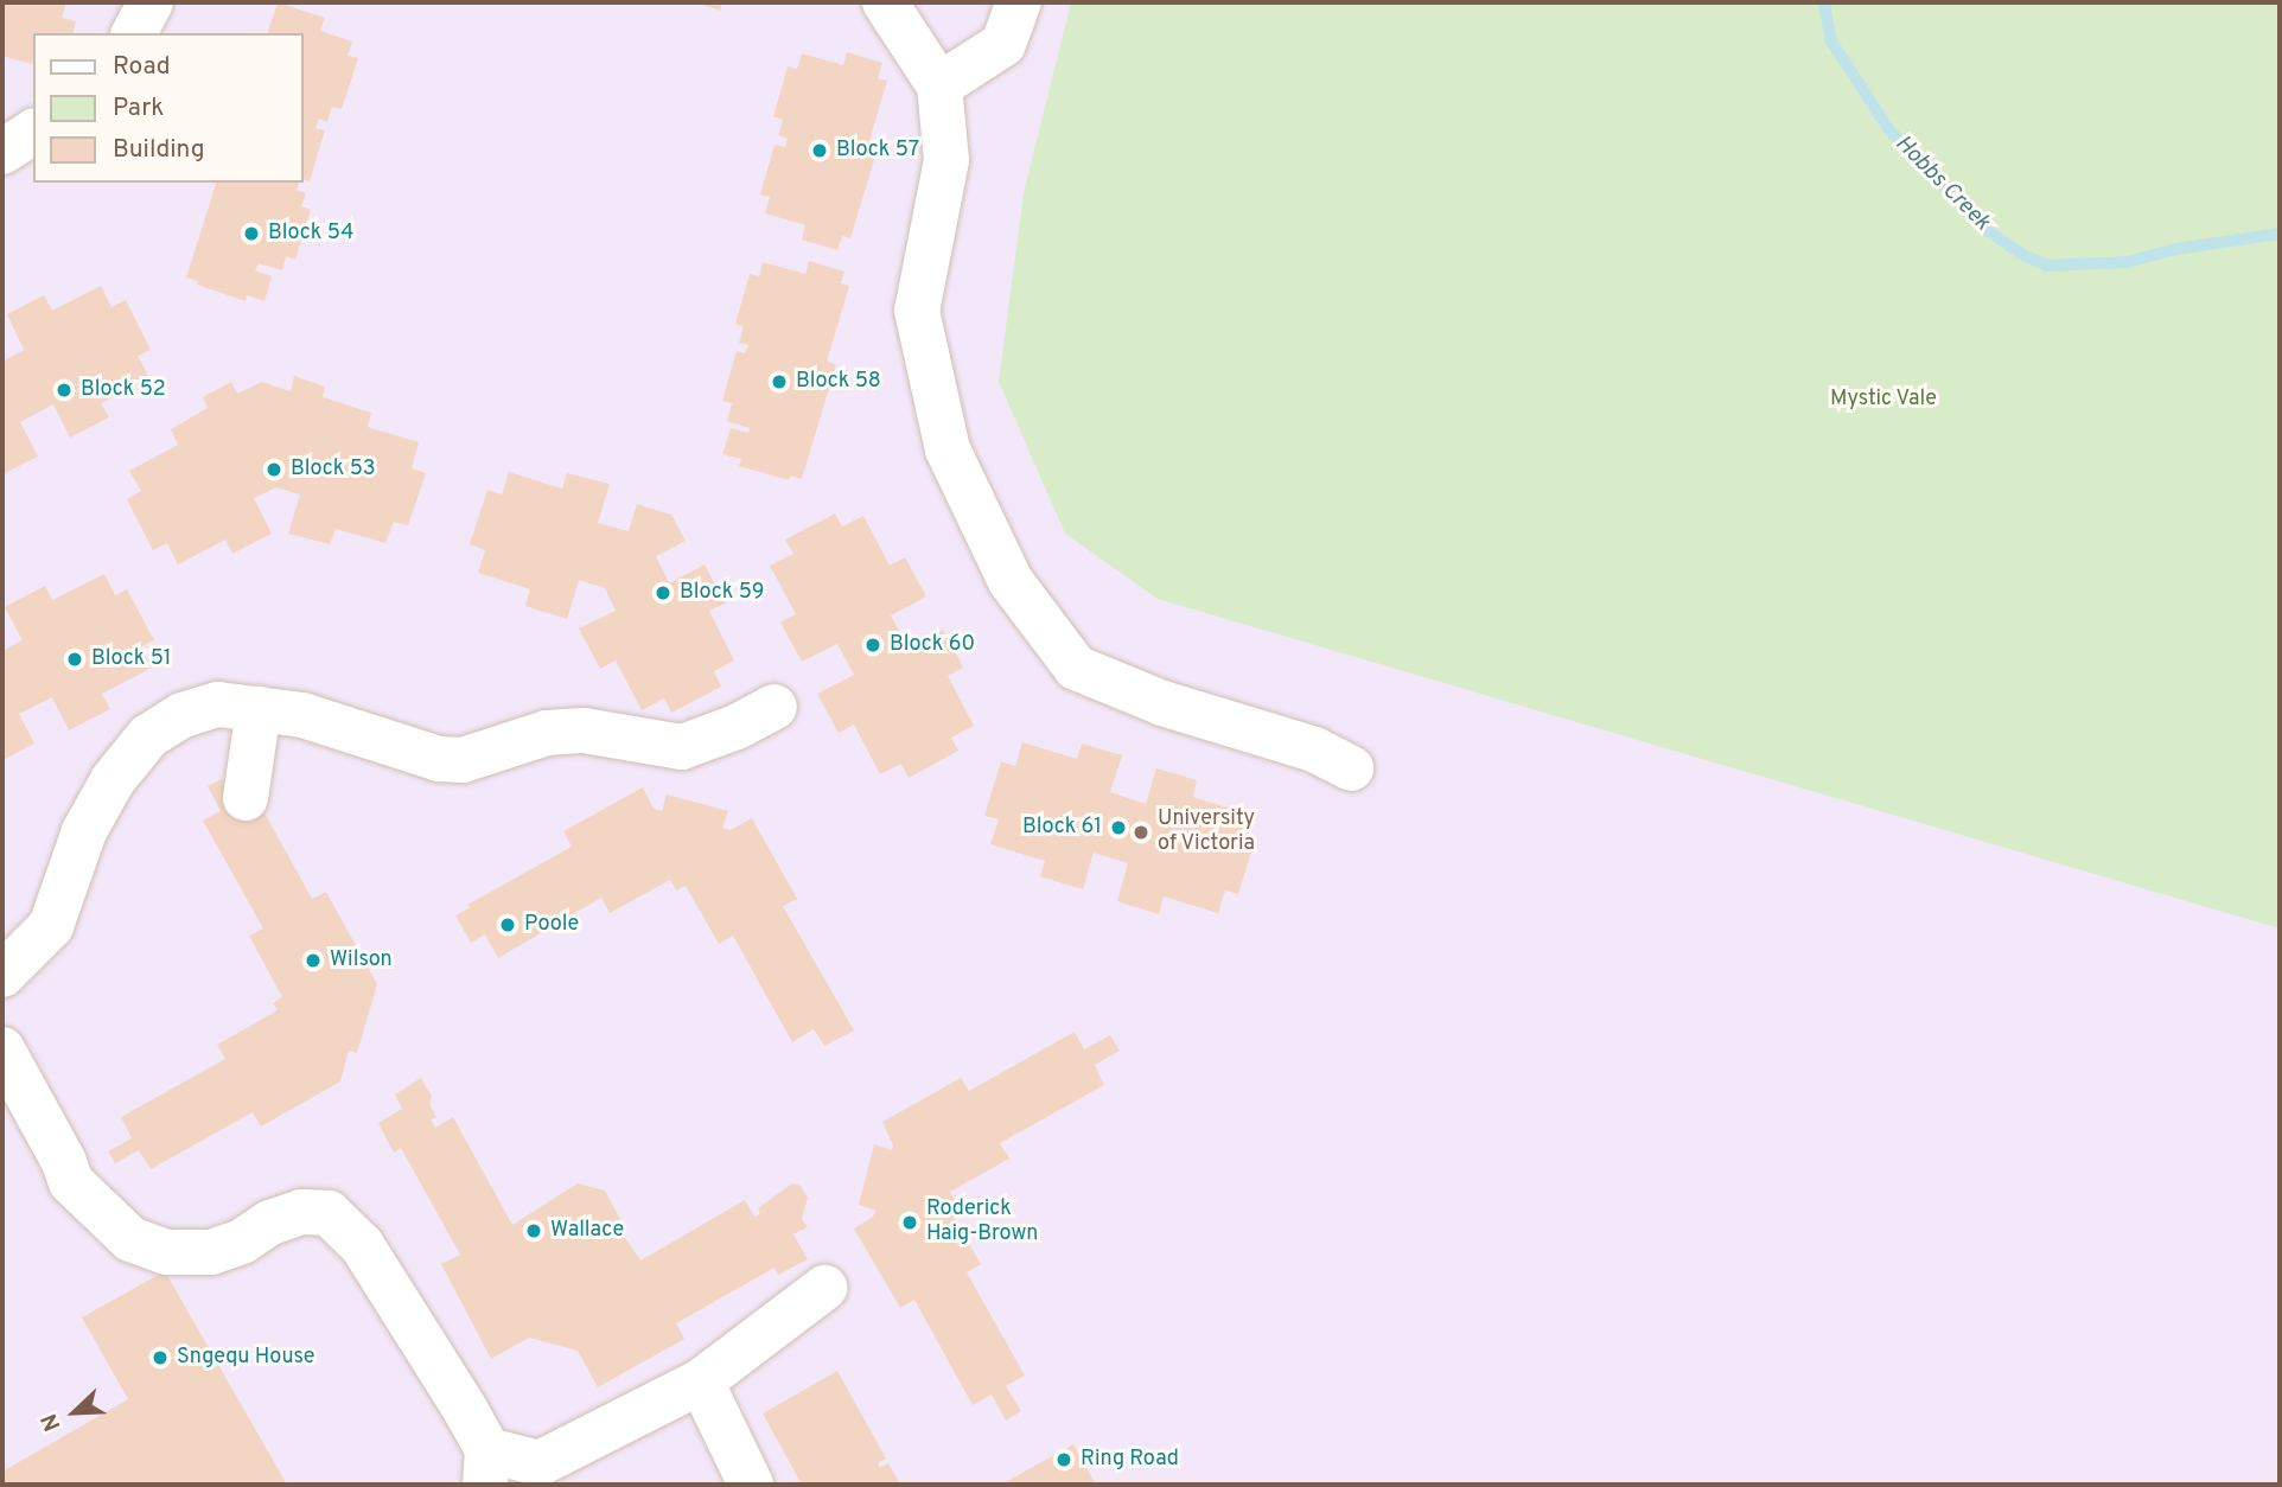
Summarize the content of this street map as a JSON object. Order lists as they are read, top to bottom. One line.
{"water":["Hobbs Creek"],"parks":["Mystic Vale"],"places":["Block 57","Block 54","Block 58","Block 52","Block 53","Block 59","Block 60","Block 51","Block 61","University of Victoria","Poole","Wilson","Roderick Haig-Brown","Wallace","Sngequ House","Ring Road"],"legend":["Road","Park","Building"],"north":"bottom left"}
